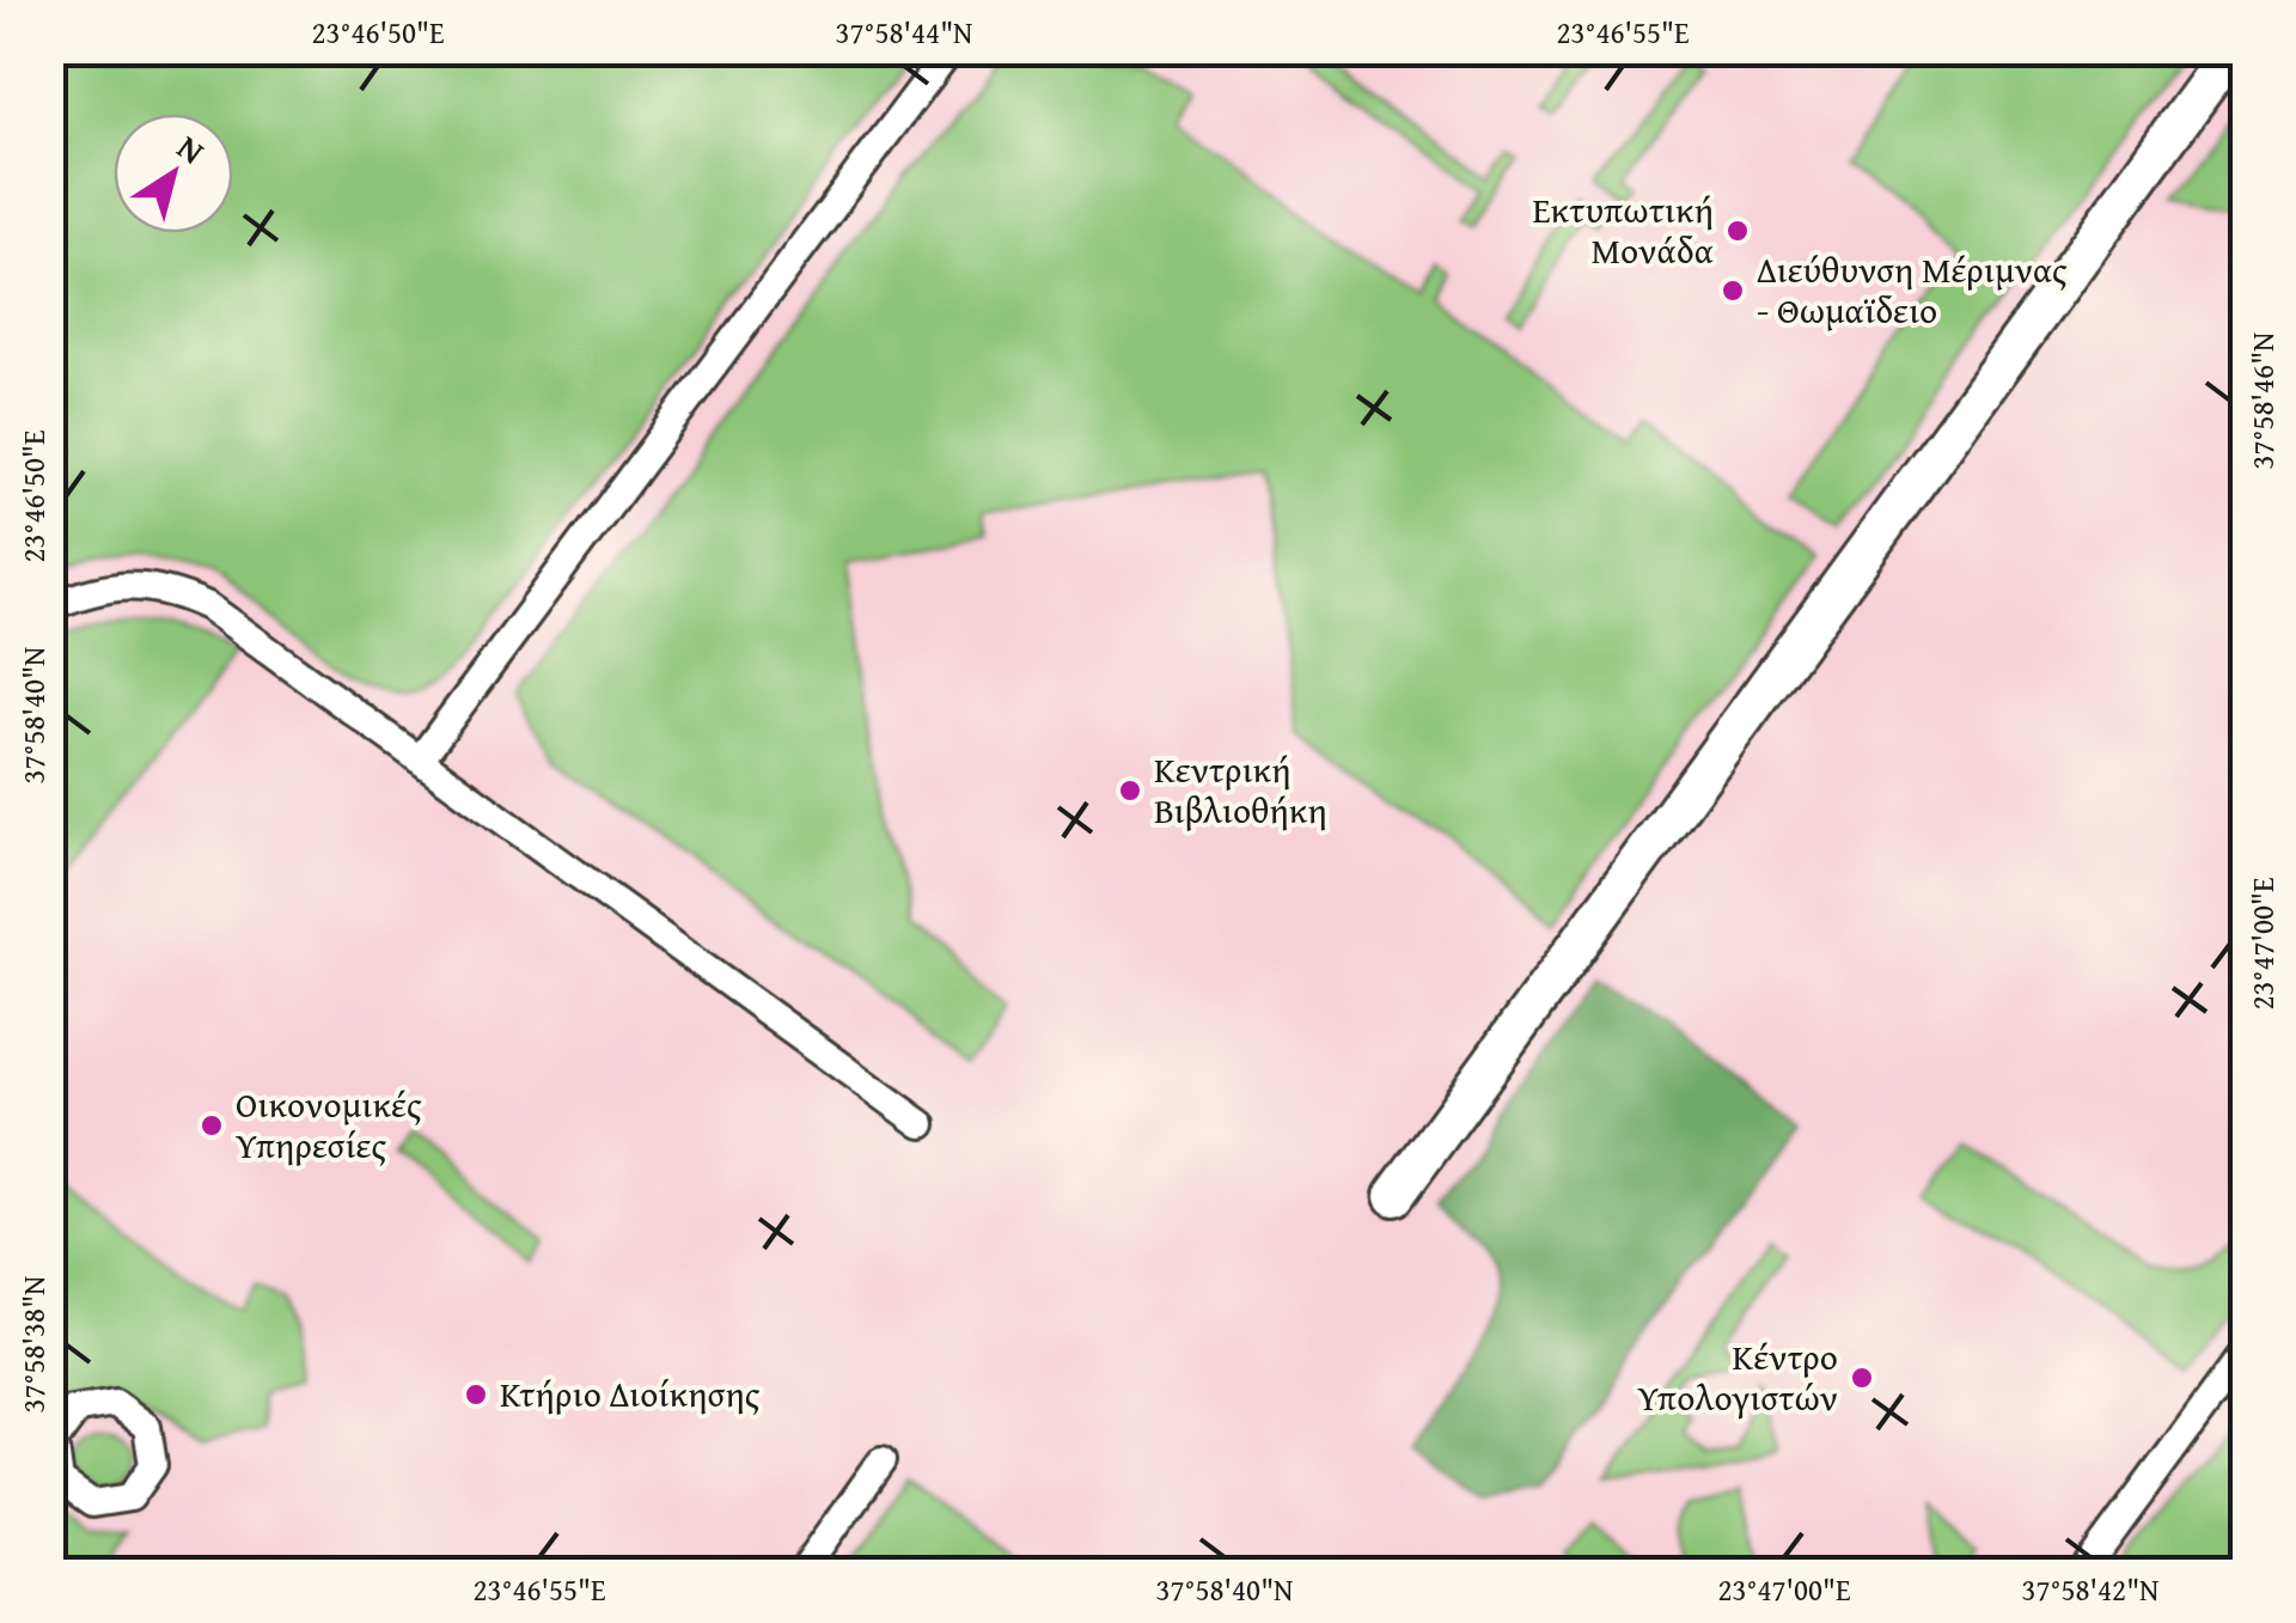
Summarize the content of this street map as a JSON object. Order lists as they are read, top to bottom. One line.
{"places":["Εκτυπωτική Μονάδα","Διεύθυνση Μέριμνας - Θωμαϊδειο","Κεντρική Βιβλιοθήκη","Οικονομικές Υπηρεσίες","Κέντρο Υπολογιστών","Κτήριο Διοίκησης"],"north":"top right","coordinates":["23°46'50\"E","37°58'44\"N","23°46'55\"E","37°58'46\"N","37°58'40\"N","23°47'00\"E","37°58'38\"N","37°58'42\"N"]}
